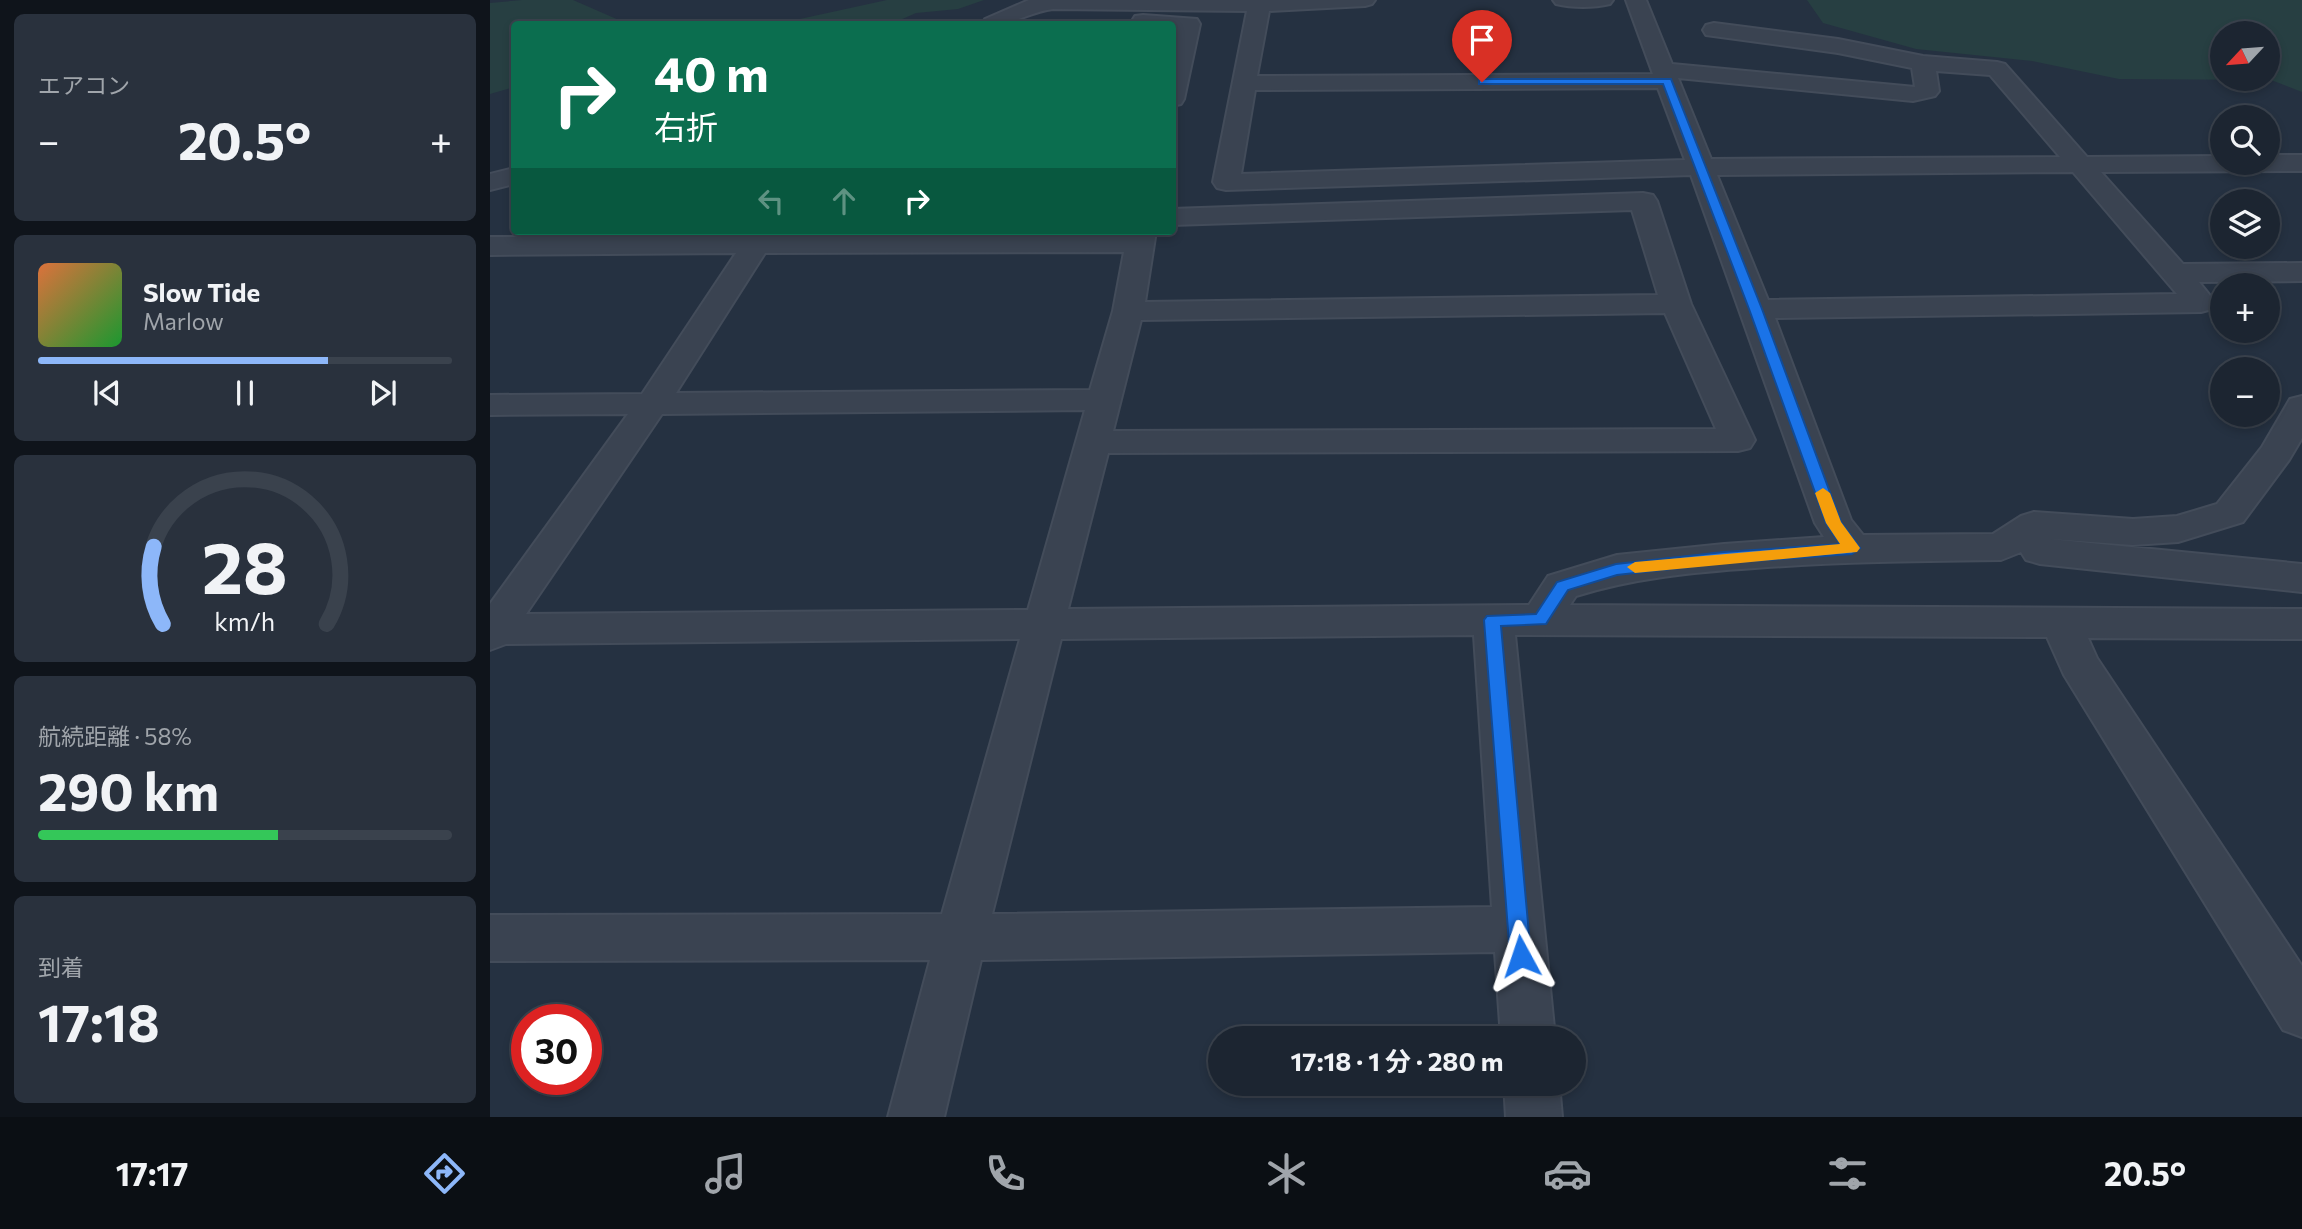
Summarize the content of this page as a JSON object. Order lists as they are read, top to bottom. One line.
{"north":"bottom left","page":{"tile":["エアコン",["航続距離 · 58%","290 km"],["到着","17:18"]],"map_buttons":["+","−"],"turn":["40 m","右折"],"heat":["−","20.5°","+"],"song":["Slow Tide","Marlow"],"limit":"30","trip":"17:18 · 1 分 · 280 m","tabs":["17:17","20.5°"],"gauge":["28","km/h"]}}
